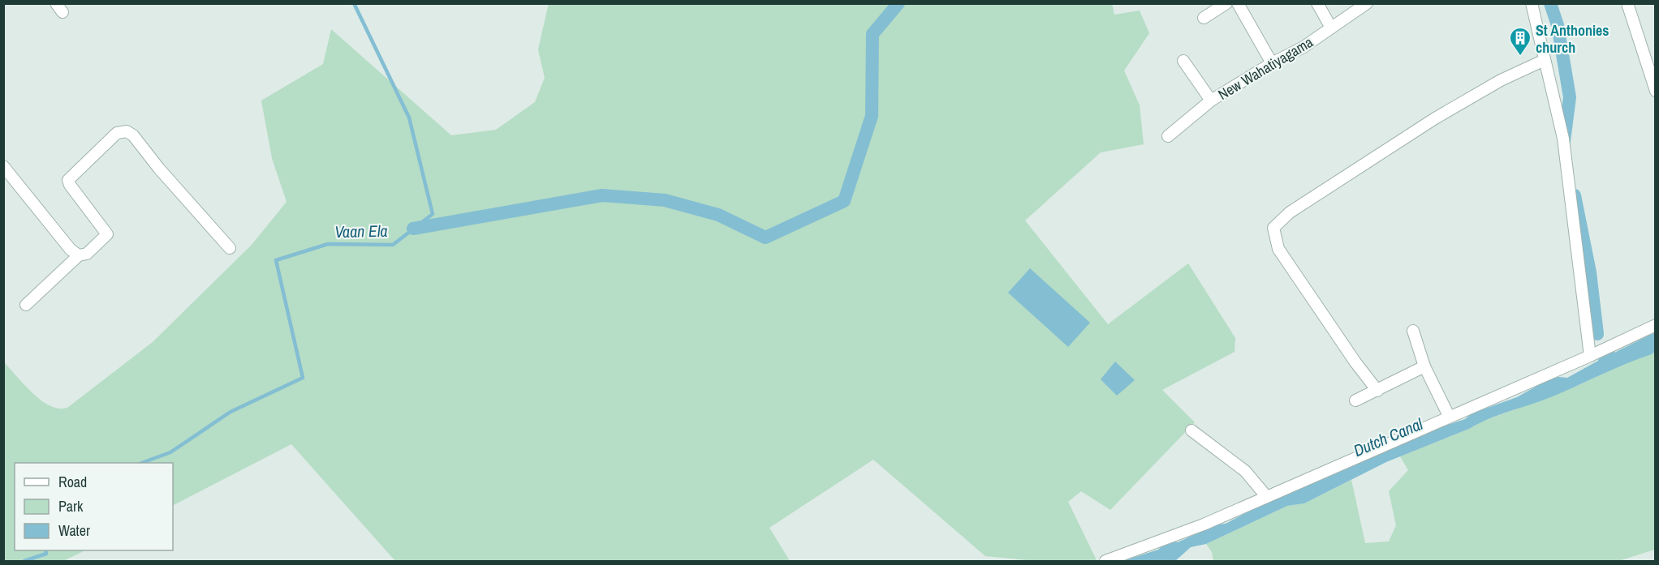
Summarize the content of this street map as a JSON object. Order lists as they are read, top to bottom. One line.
{"streets":{"street":["New Wahatiyagama"]},"water":["Vaan Ela","Dutch Canal"],"places":{"building":["St Anthonies church"]},"legend":["Road","Park","Water"]}
